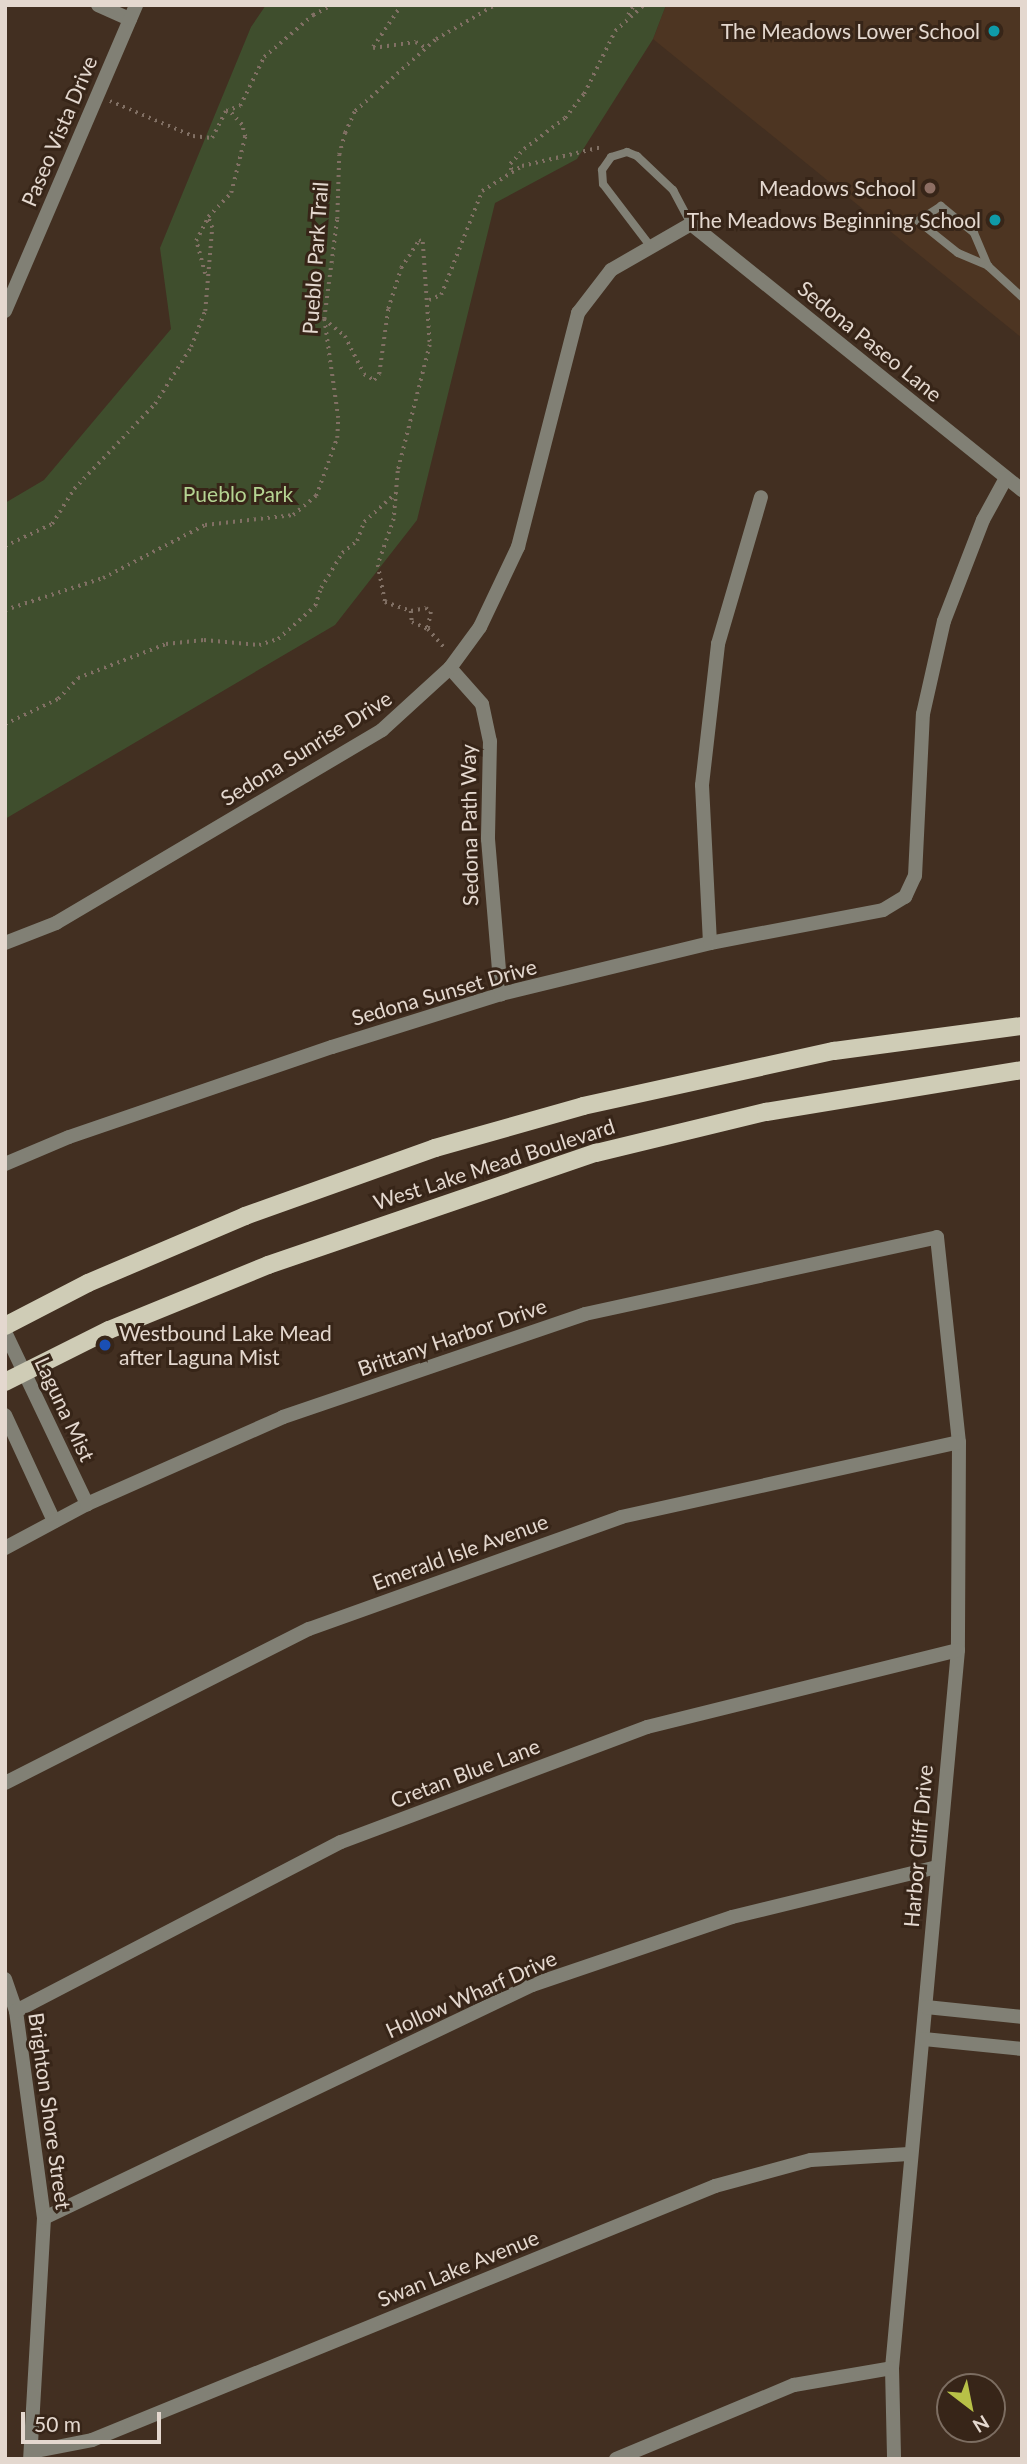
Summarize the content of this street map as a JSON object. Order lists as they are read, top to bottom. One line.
{"streets":{"main road":["West Lake Mead Boulevard"],"street":["Paseo Vista Drive","Sedona Paseo Lane","Sedona Sunrise Drive","Sedona Path Way","Sedona Sunset Drive","Brittany Harbor Drive","Laguna Mist","Emerald Isle Avenue","Cretan Blue Lane","Harbor Cliff Drive","Hollow Wharf Drive","Brighton Shore Street","Swan Lake Avenue"],"path":["Pueblo Park Trail"]},"crossings":[["Sedona Paseo Lane","Sedona Sunrise Drive"],["Sedona Paseo Lane","Sedona Sunset Drive"],["Sedona Sunrise Drive","Sedona Path Way"],["Sedona Path Way","Sedona Sunset Drive"],["West Lake Mead Boulevard","Laguna Mist"],["Brittany Harbor Drive","Laguna Mist"],["Brittany Harbor Drive","Harbor Cliff Drive"],["Emerald Isle Avenue","Harbor Cliff Drive"],["Cretan Blue Lane","Harbor Cliff Drive"],["Cretan Blue Lane","Brighton Shore Street"],["Harbor Cliff Drive","Hollow Wharf Drive"],["Harbor Cliff Drive","Swan Lake Avenue"],["Hollow Wharf Drive","Brighton Shore Street"],["Brighton Shore Street","Swan Lake Avenue"]],"parks":["Pueblo Park"],"places":["The Meadows Lower School","Meadows School","The Meadows Beginning School","Westbound Lake Mead after Laguna Mist"],"scale_bar":"50 m","north":"bottom right"}
